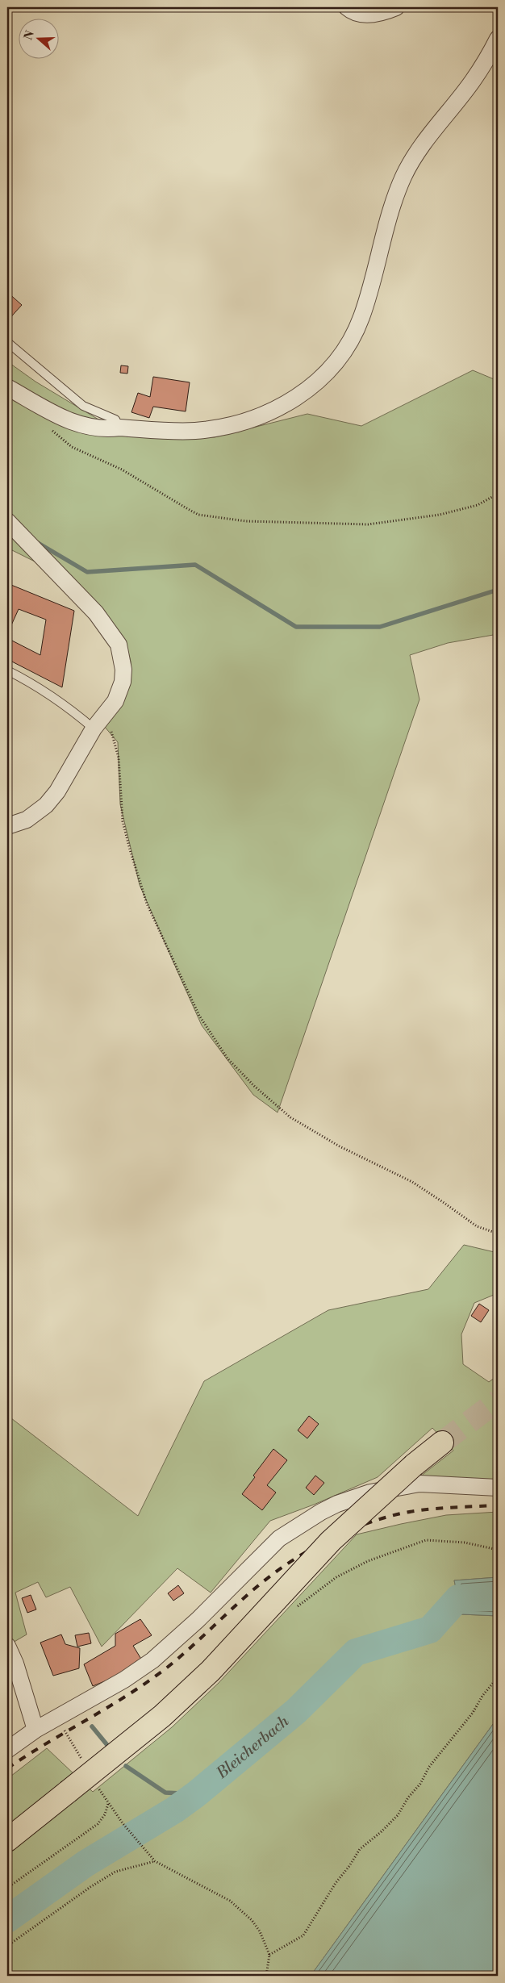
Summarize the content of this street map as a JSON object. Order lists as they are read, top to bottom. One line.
{"water":["Bleicherbach"],"north":"left"}
